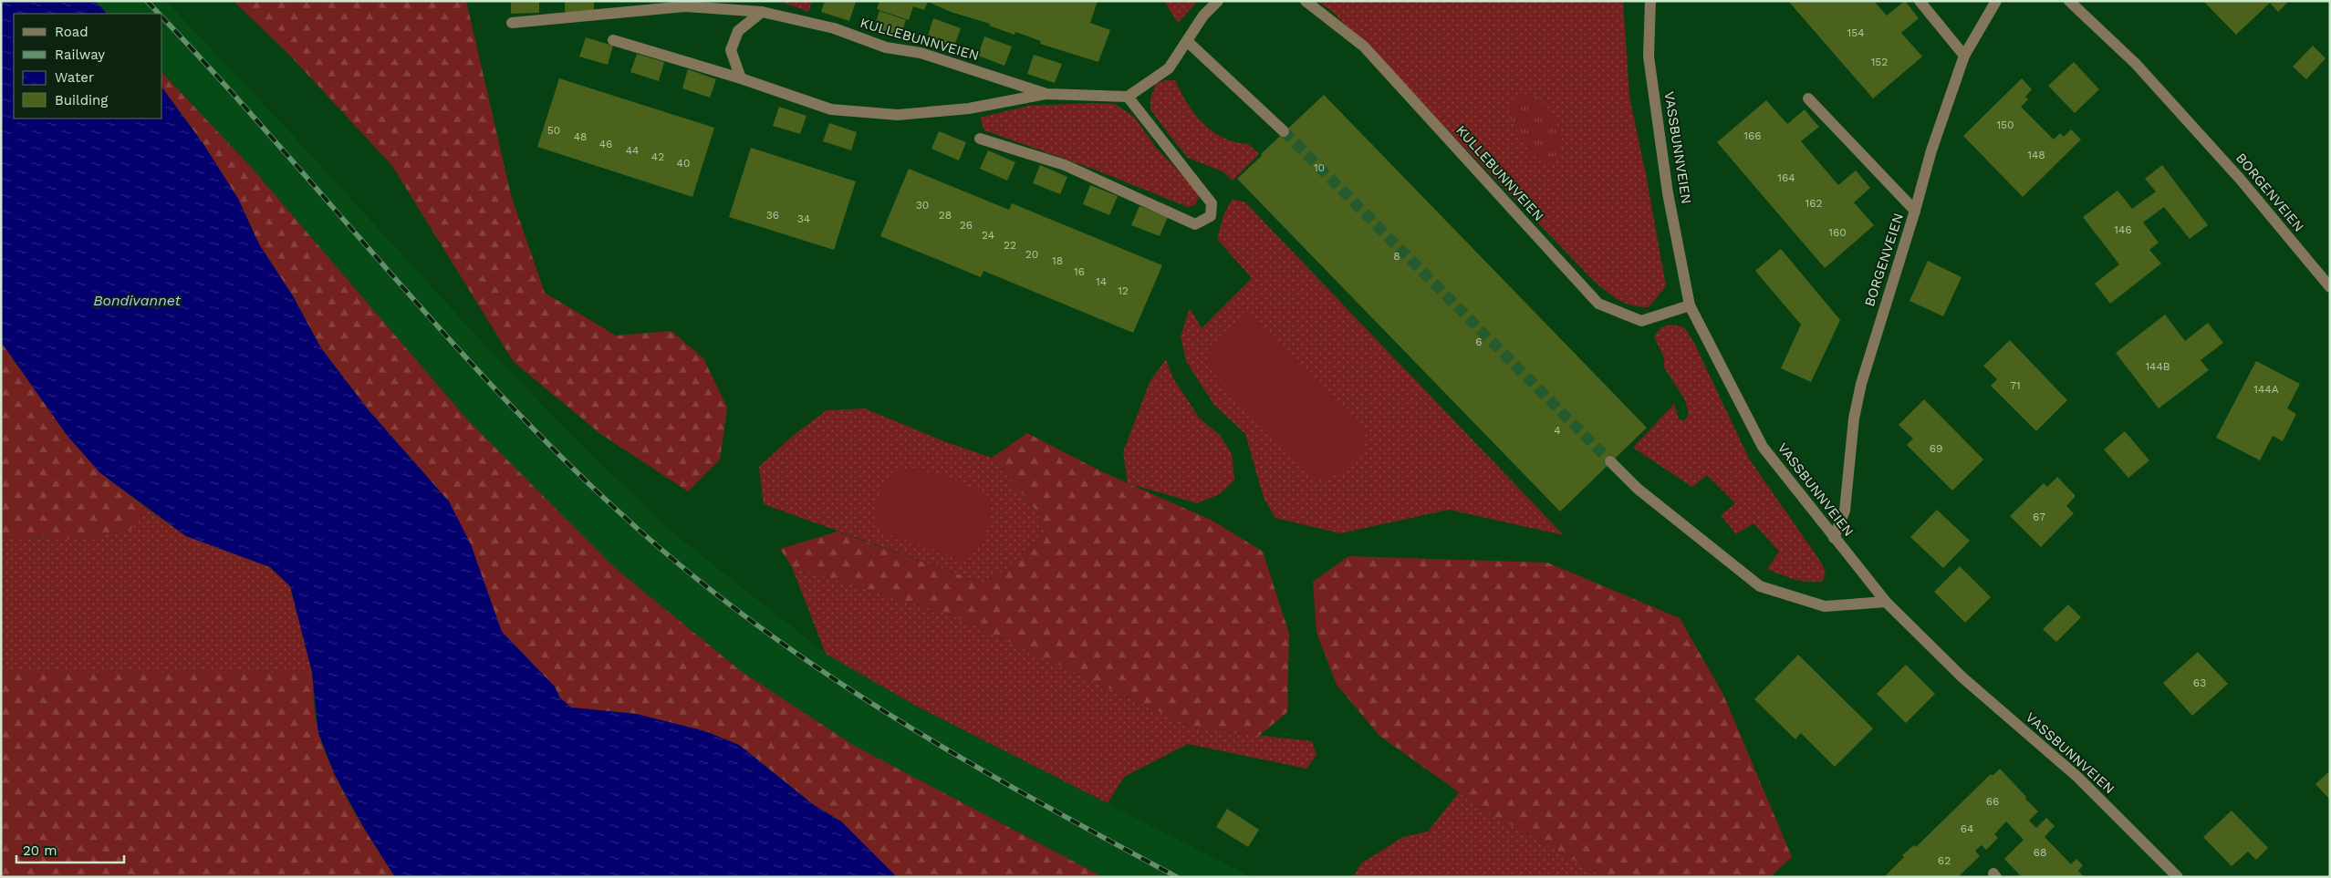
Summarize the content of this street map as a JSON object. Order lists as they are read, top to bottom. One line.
{"streets":{"street":["KULLEBUNNVEIEN","VASSBUNNVEIEN","BORGENVEIEN"]},"crossings":[["KULLEBUNNVEIEN","VASSBUNNVEIEN"],["VASSBUNNVEIEN","BORGENVEIEN"]],"water":["Bondivannet"],"house_numbers":["154","152","150","50","166","48","46","44","148","42","40","10","164","162","30","36","28","34","26","146","160","24","22","20","8","18","16","14","12","6","144B","71","144A","4","69","67","63","66","64","68","62"],"legend":["Road","Railway","Water","Building"],"scale_bar":"20 m"}
